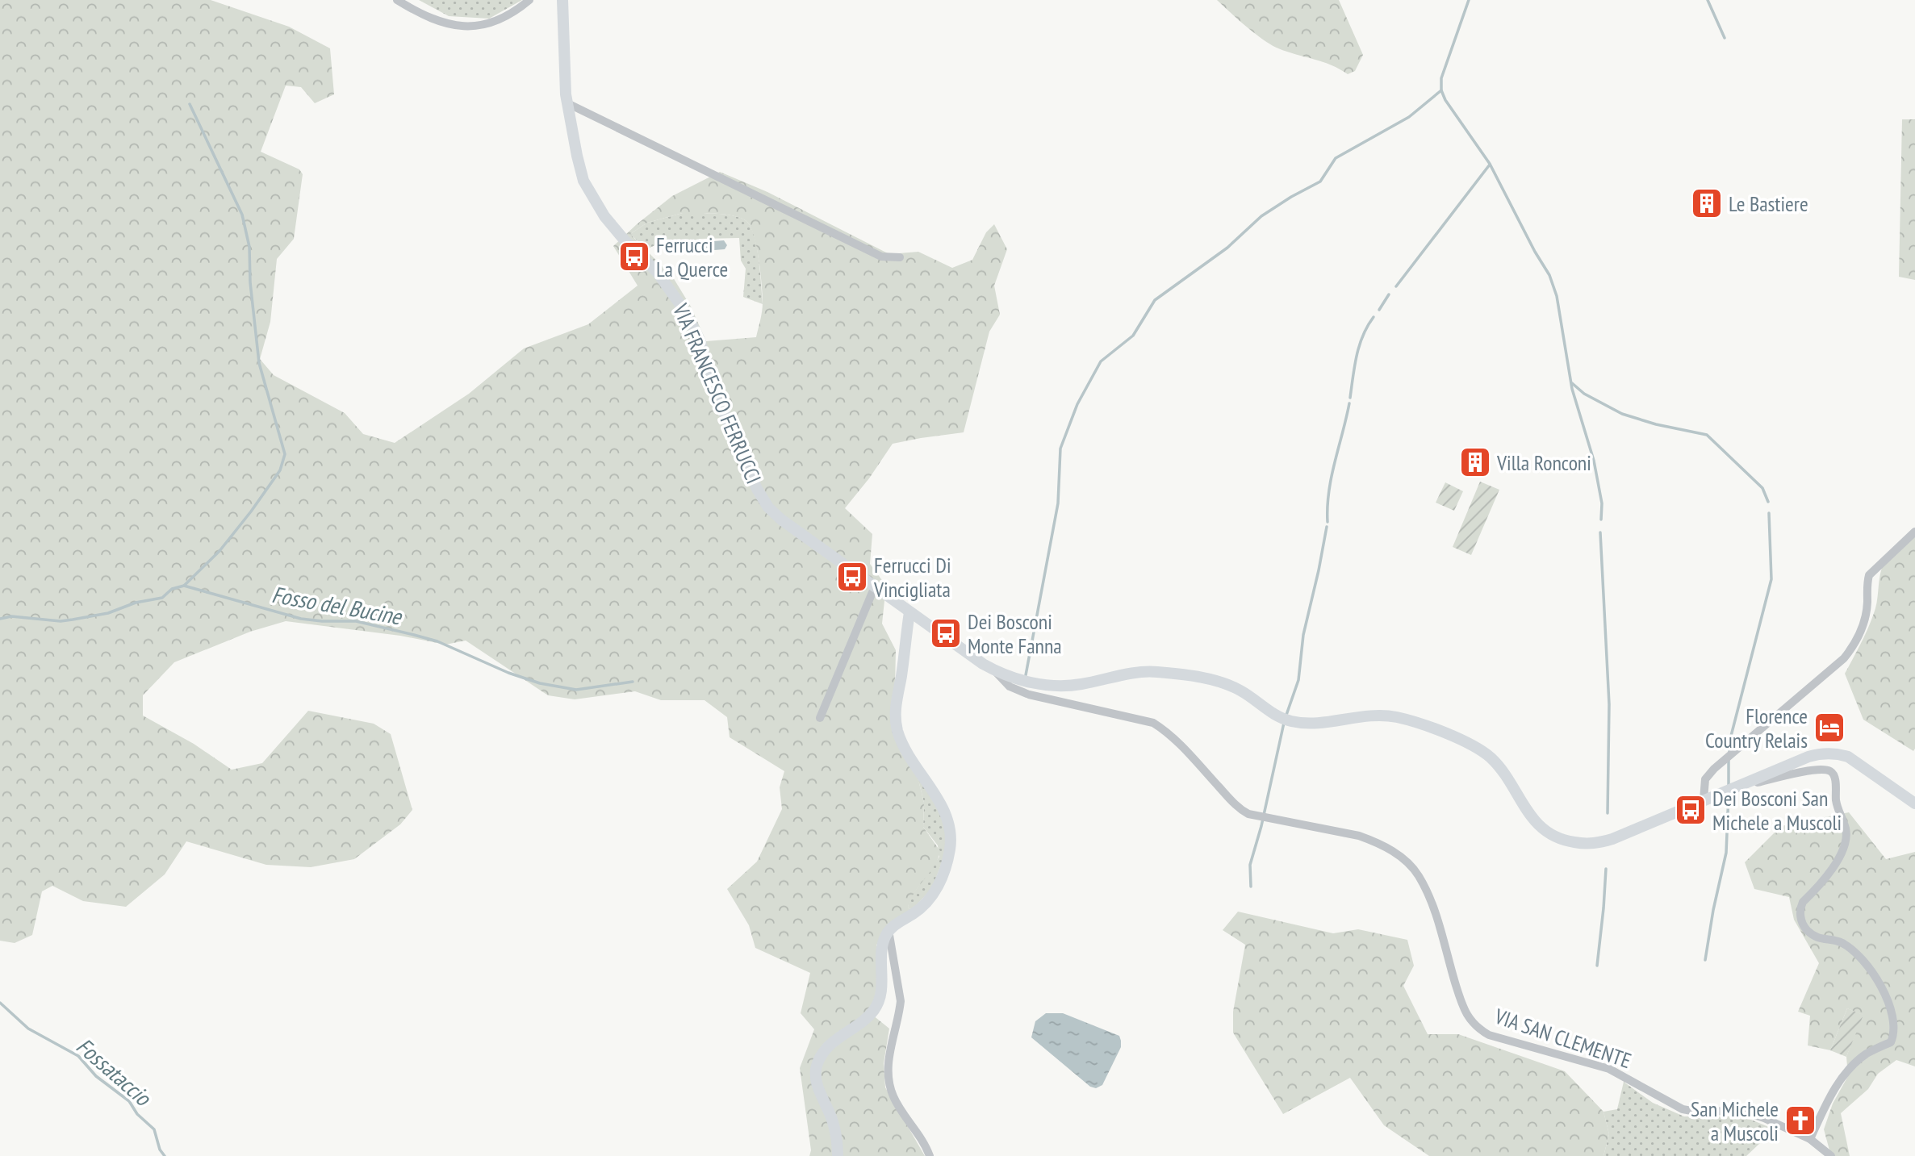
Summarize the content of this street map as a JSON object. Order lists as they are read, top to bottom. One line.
{"streets":{"main road":["VIA FRANCESCO FERRUCCI"],"street":["VIA SAN CLEMENTE"]},"crossings":[["VIA FRANCESCO FERRUCCI","VIA SAN CLEMENTE"]],"water":["Fosso del Bucine","Fossataccio"],"places":{"building":["Le Bastiere","Villa Ronconi"],"bus stop":["Ferrucci La Querce","Ferrucci Di Vincigliata","Dei Bosconi Monte Fanna","Dei Bosconi San Michele a Muscoli"],"hotel":["Florence Country Relais"],"church":["San Michele a Muscoli"]}}
